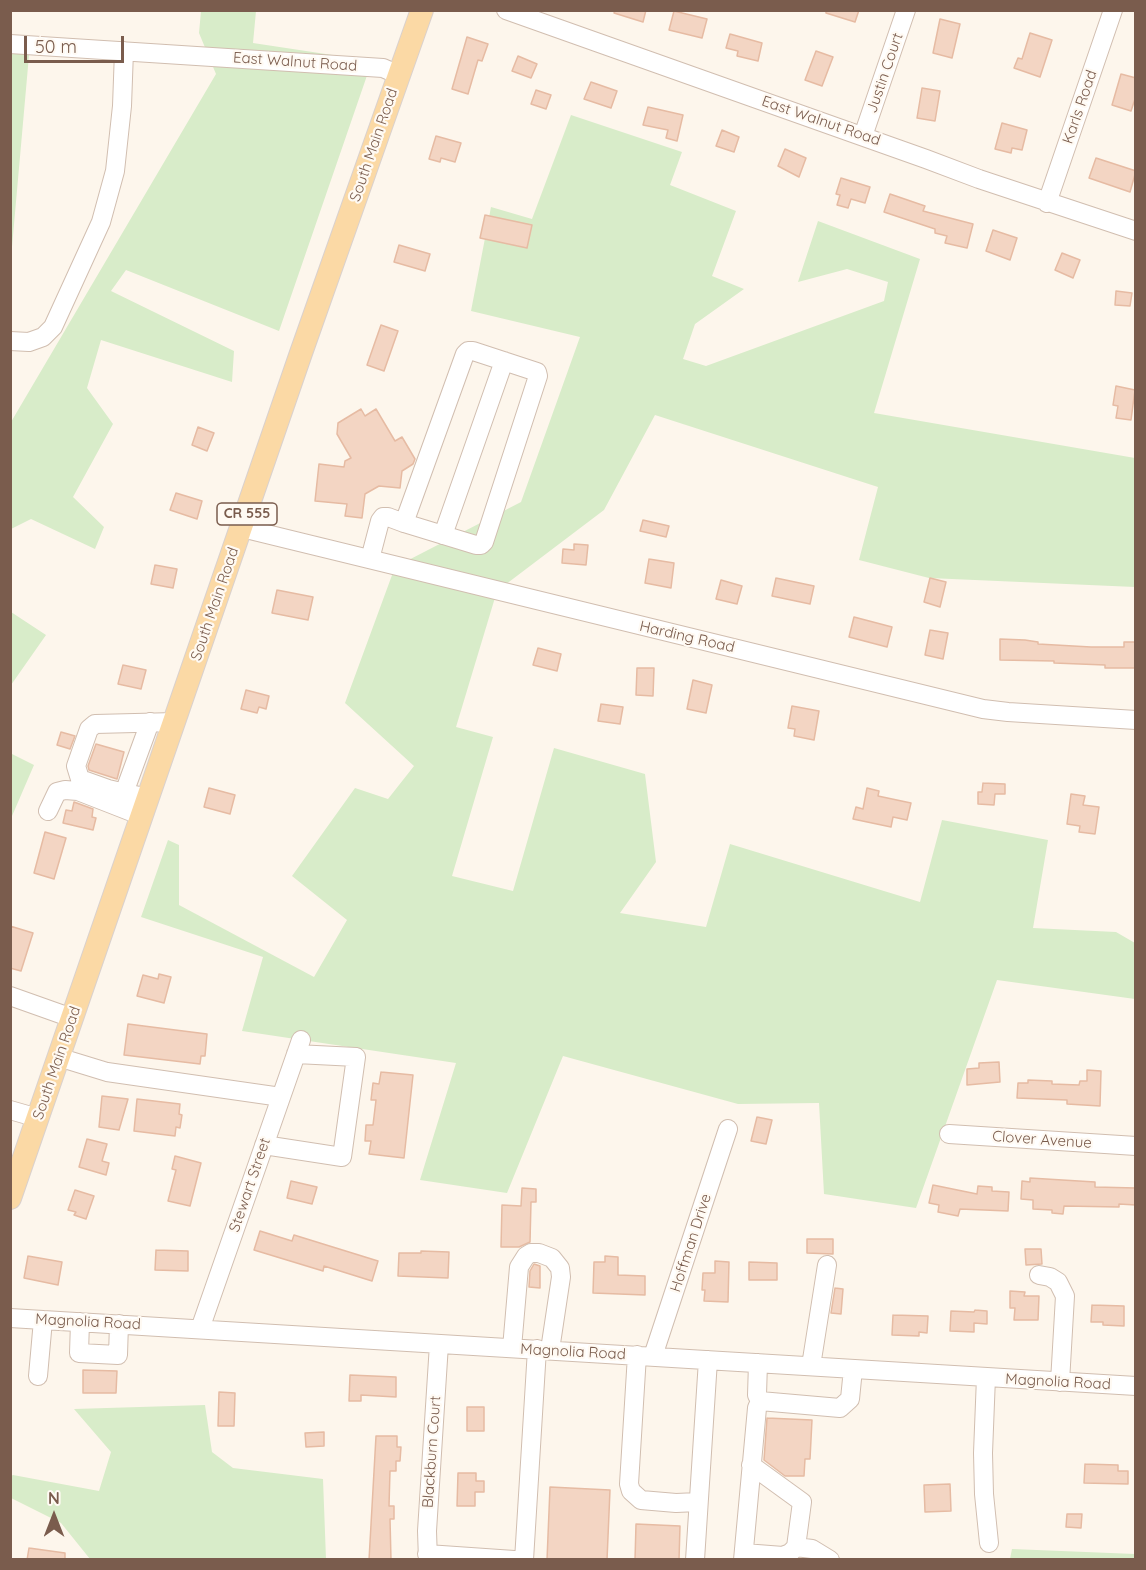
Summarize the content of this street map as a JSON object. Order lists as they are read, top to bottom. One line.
{"streets":{"main road":["South Main Road","CR 555"],"street":["East Walnut Road","Justin Court","Karls Road","Harding Road","Clover Avenue","Stewart Street","Hoffman Drive","Magnolia Road","Blackburn Court"]},"crossings":[["East Walnut Road","Justin Court"],["East Walnut Road","Karls Road"],["East Walnut Road","South Main Road"],["South Main Road","Harding Road"],["Stewart Street","Magnolia Road"],["Hoffman Drive","Magnolia Road"],["Magnolia Road","Blackburn Court"]],"scale_bar":"50 m","north":"top"}
